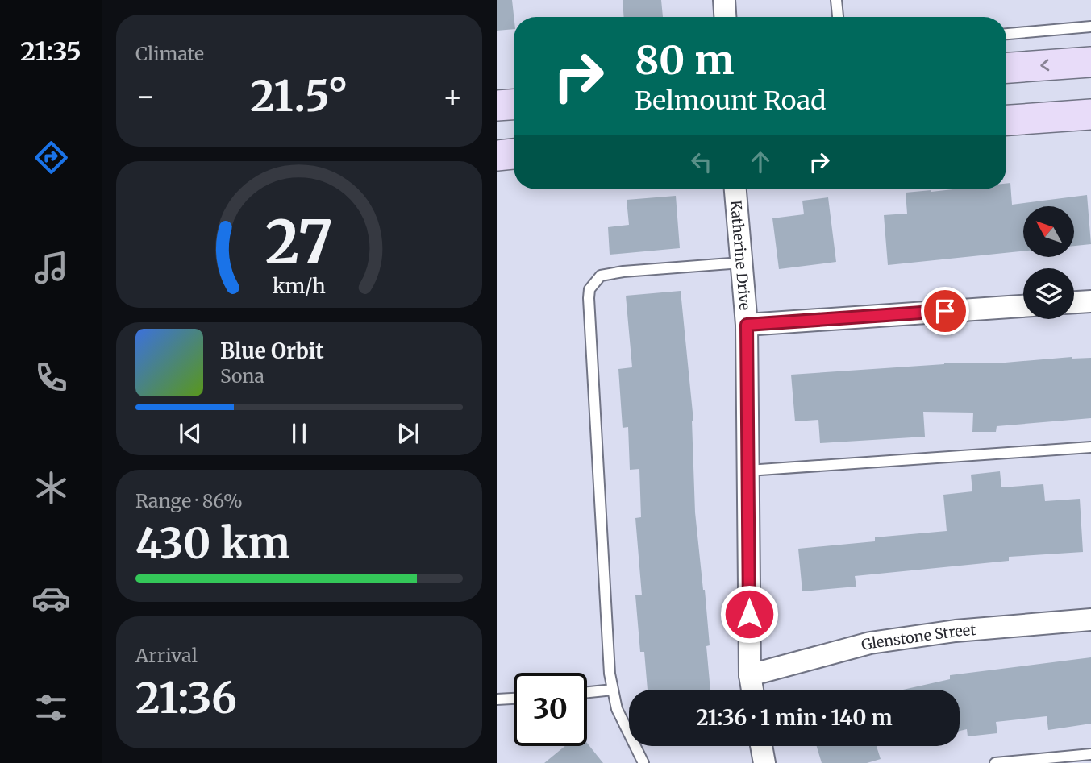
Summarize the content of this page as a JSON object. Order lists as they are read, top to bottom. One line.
{"streets":{"street":["Katherine Drive","Glenstone Street"]},"crossings":[["Katherine Drive","Glenstone Street"]],"north":"top left","page":{"tabs":"21:35","tile":["Climate",["Range · 86%","430 km"],["Arrival","21:36"]],"turn":["80 m","Belmount Road"],"heat":["−","21.5°","+"],"song":["Blue Orbit","Sona"],"limit":"30","trip":"21:36 · 1 min · 140 m","gauge":["27","km/h"]}}
